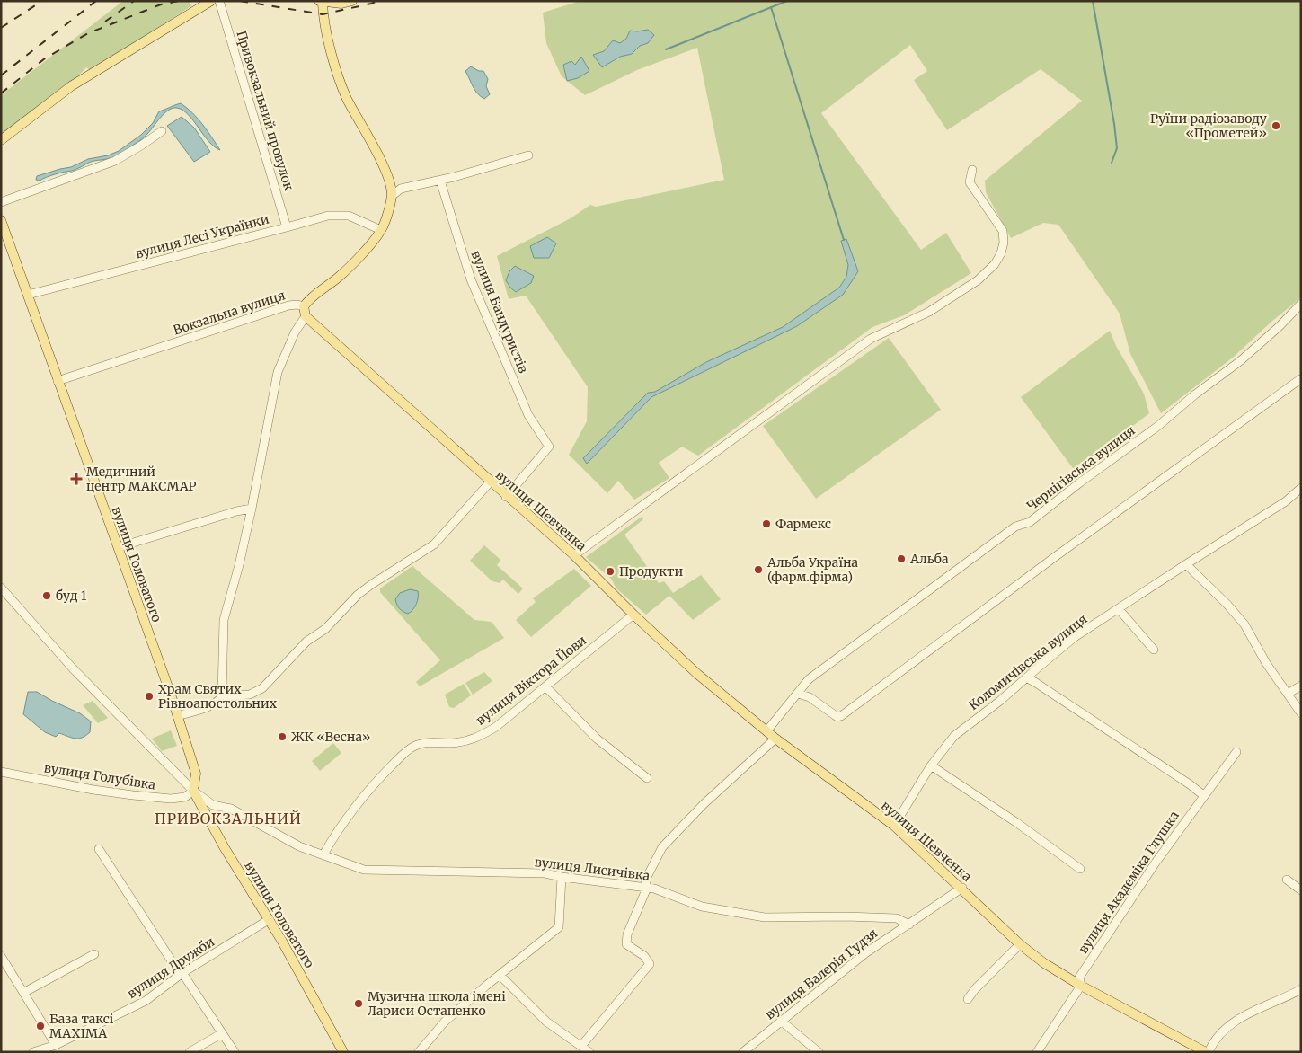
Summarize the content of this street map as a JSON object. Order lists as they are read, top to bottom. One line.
{"streets":{"main road":["Вокзальна вулиця","вулиця Шевченка","вулиця Головатого"],"street":["Привокзальний провулок","вулиця Лесі Українки","вулиця Бандуристів","Чернігівська вулиця","Коломичівська вулиця","вулиця Віктора Йови","вулиця Голубівка","вулиця Лисичівка","вулиця Академіка Глушка","вулиця Дружби","вулиця Валерія Гудзя"]},"crossings":[["Привокзальний провулок","вулиця Лесі Українки"],["вулиця Лесі Українки","Вокзальна вулиця"],["вулиця Лесі Українки","вулиця Головатого"],["вулиця Бандуристів","вулиця Шевченка"],["Вокзальна вулиця","вулиця Головатого"],["вулиця Шевченка","Коломичівська вулиця"],["вулиця Шевченка","вулиця Віктора Йови"],["вулиця Шевченка","вулиця Академіка Глушка"],["вулиця Шевченка","вулиця Валерія Гудзя"],["вулиця Головатого","вулиця Голубівка"],["вулиця Головатого","вулиця Лисичівка"],["вулиця Головатого","вулиця Дружби"],["вулиця Віктора Йови","вулиця Лисичівка"],["вулиця Голубівка","вулиця Лисичівка"],["вулиця Лисичівка","вулиця Валерія Гудзя"]],"districts":["ПРИВОКЗАЛЬНИЙ"],"places":{"other":["Руїни радіозаводу «Прометей»","Фармекс","Альба","Альба Україна (фарм.фірма)","Продукти","буд 1","Храм Святих Рівноапостольних","ЖК «Весна»","Музична школа імені Лариси Остапенко","База таксі MAXIMA"],"health":["Медичний центр МАКСМАР"]}}
